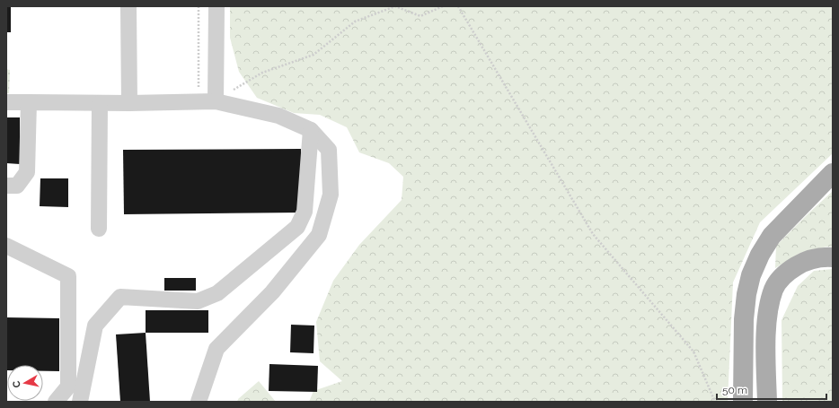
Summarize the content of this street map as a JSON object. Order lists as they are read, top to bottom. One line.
{"scale_bar":"50 m","north":"left"}
